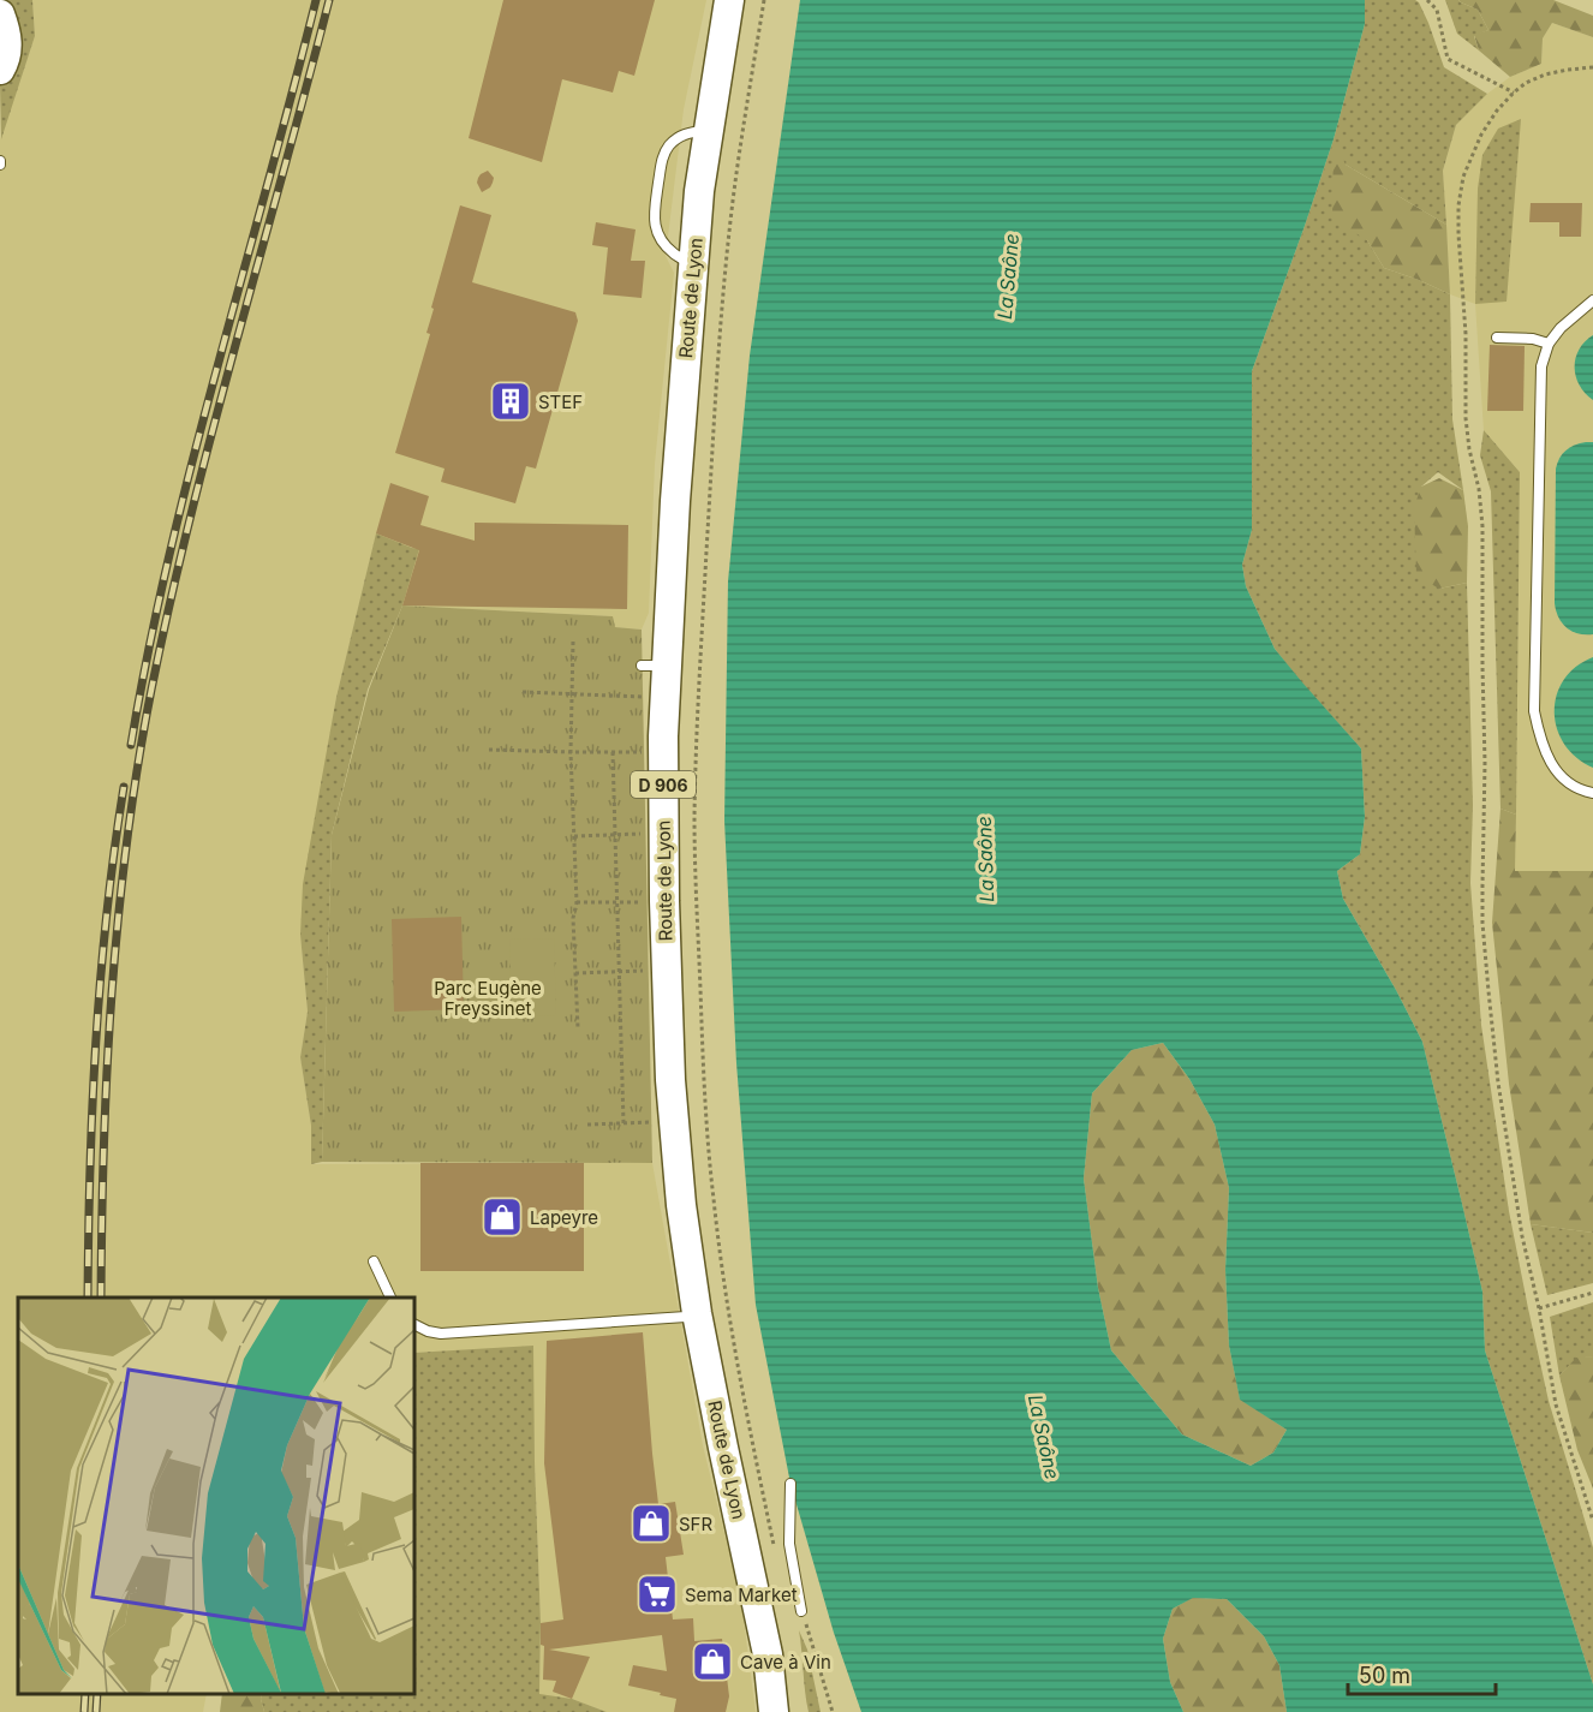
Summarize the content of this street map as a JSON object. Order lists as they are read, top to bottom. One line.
{"streets":{"main road":["Route de Lyon","D 906"]},"water":["La Saône"],"parks":["Parc Eugène Freyssinet"],"places":{"building":["STEF"],"shop":["Lapeyre","SFR","Cave à Vin"],"supermarket":["Sema Market"]},"scale_bar":"50 m"}
